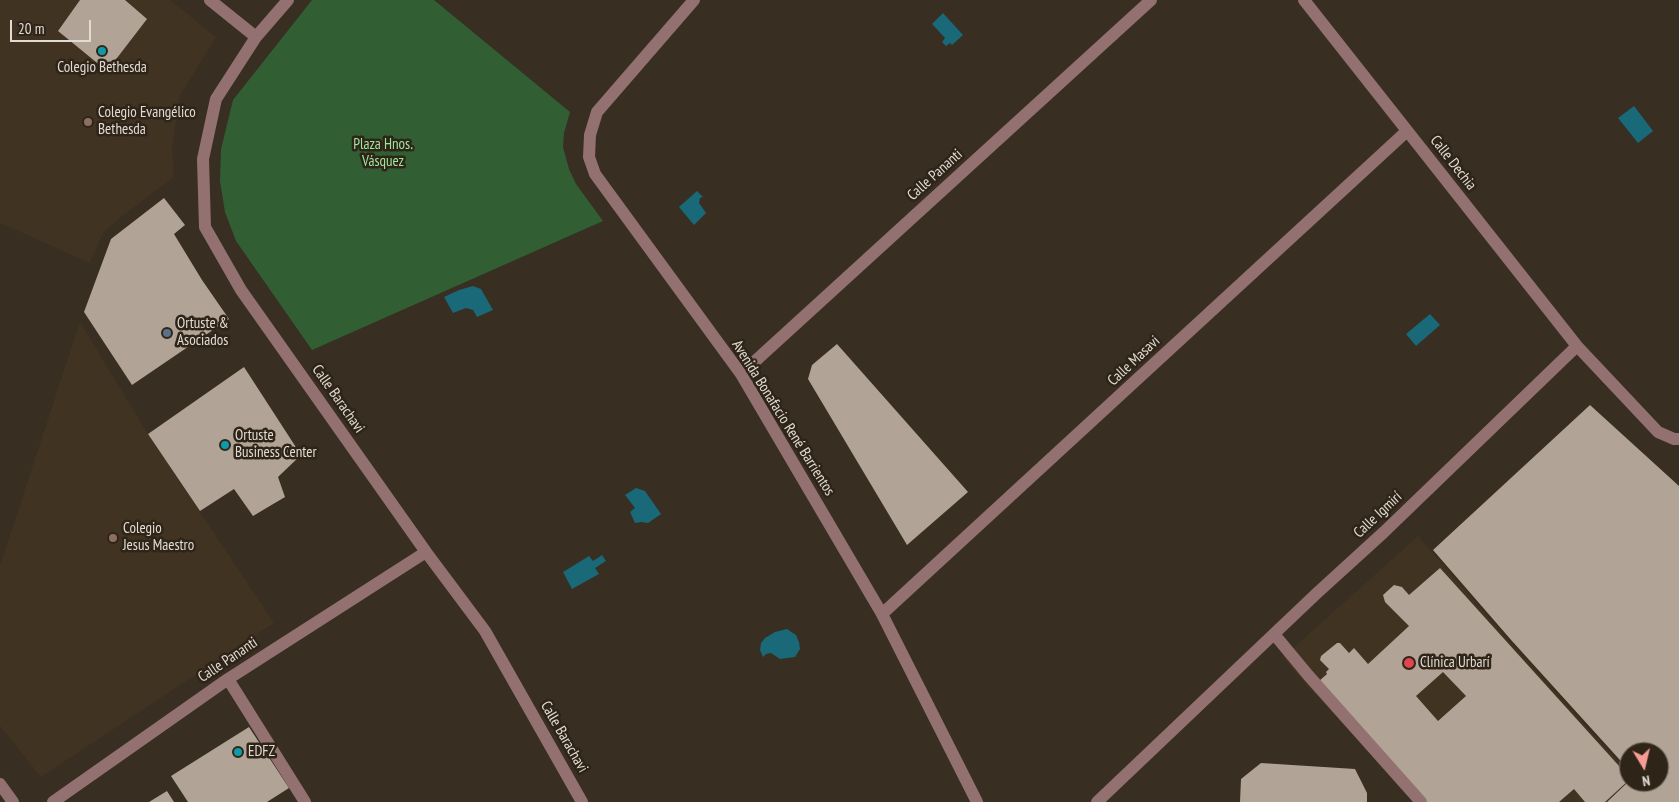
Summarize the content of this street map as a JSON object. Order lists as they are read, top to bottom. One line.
{"streets":{"street":["Calle Dechia","Calle Pananti","Calle Masavi","Calle Barachavi","Avenida Bonafacio René Barrientos","Calle Igmirí"]},"crossings":[["Calle Dechia","Calle Masavi"],["Calle Dechia","Calle Igmirí"],["Calle Pananti","Calle Barachavi"],["Calle Pananti","Avenida Bonafacio René Barrientos"],["Calle Masavi","Avenida Bonafacio René Barrientos"]],"parks":["Plaza Hnos. Vásquez"],"places":["Colegio Bethesda","Colegio Evangélico Bethesda","Ortuste & Asociados","Ortuste Business Center","Colegio Jesus Maestro","Clínica Urbarí","EDFZ"],"scale_bar":"20 m","north":"bottom"}
